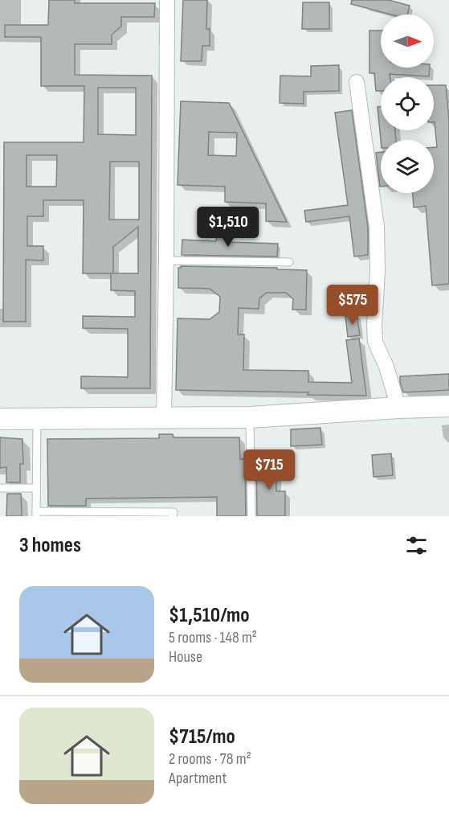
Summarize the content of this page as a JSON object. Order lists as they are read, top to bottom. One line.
{"north":"right","page":{"price":["$1,510","$575","$715"],"heading":"3 homes","list":[{"name":"$1,510/mo","note":"5 rooms · 148 m² · House"},{"name":"$715/mo","note":"2 rooms · 78 m² · Apartment"}]}}
